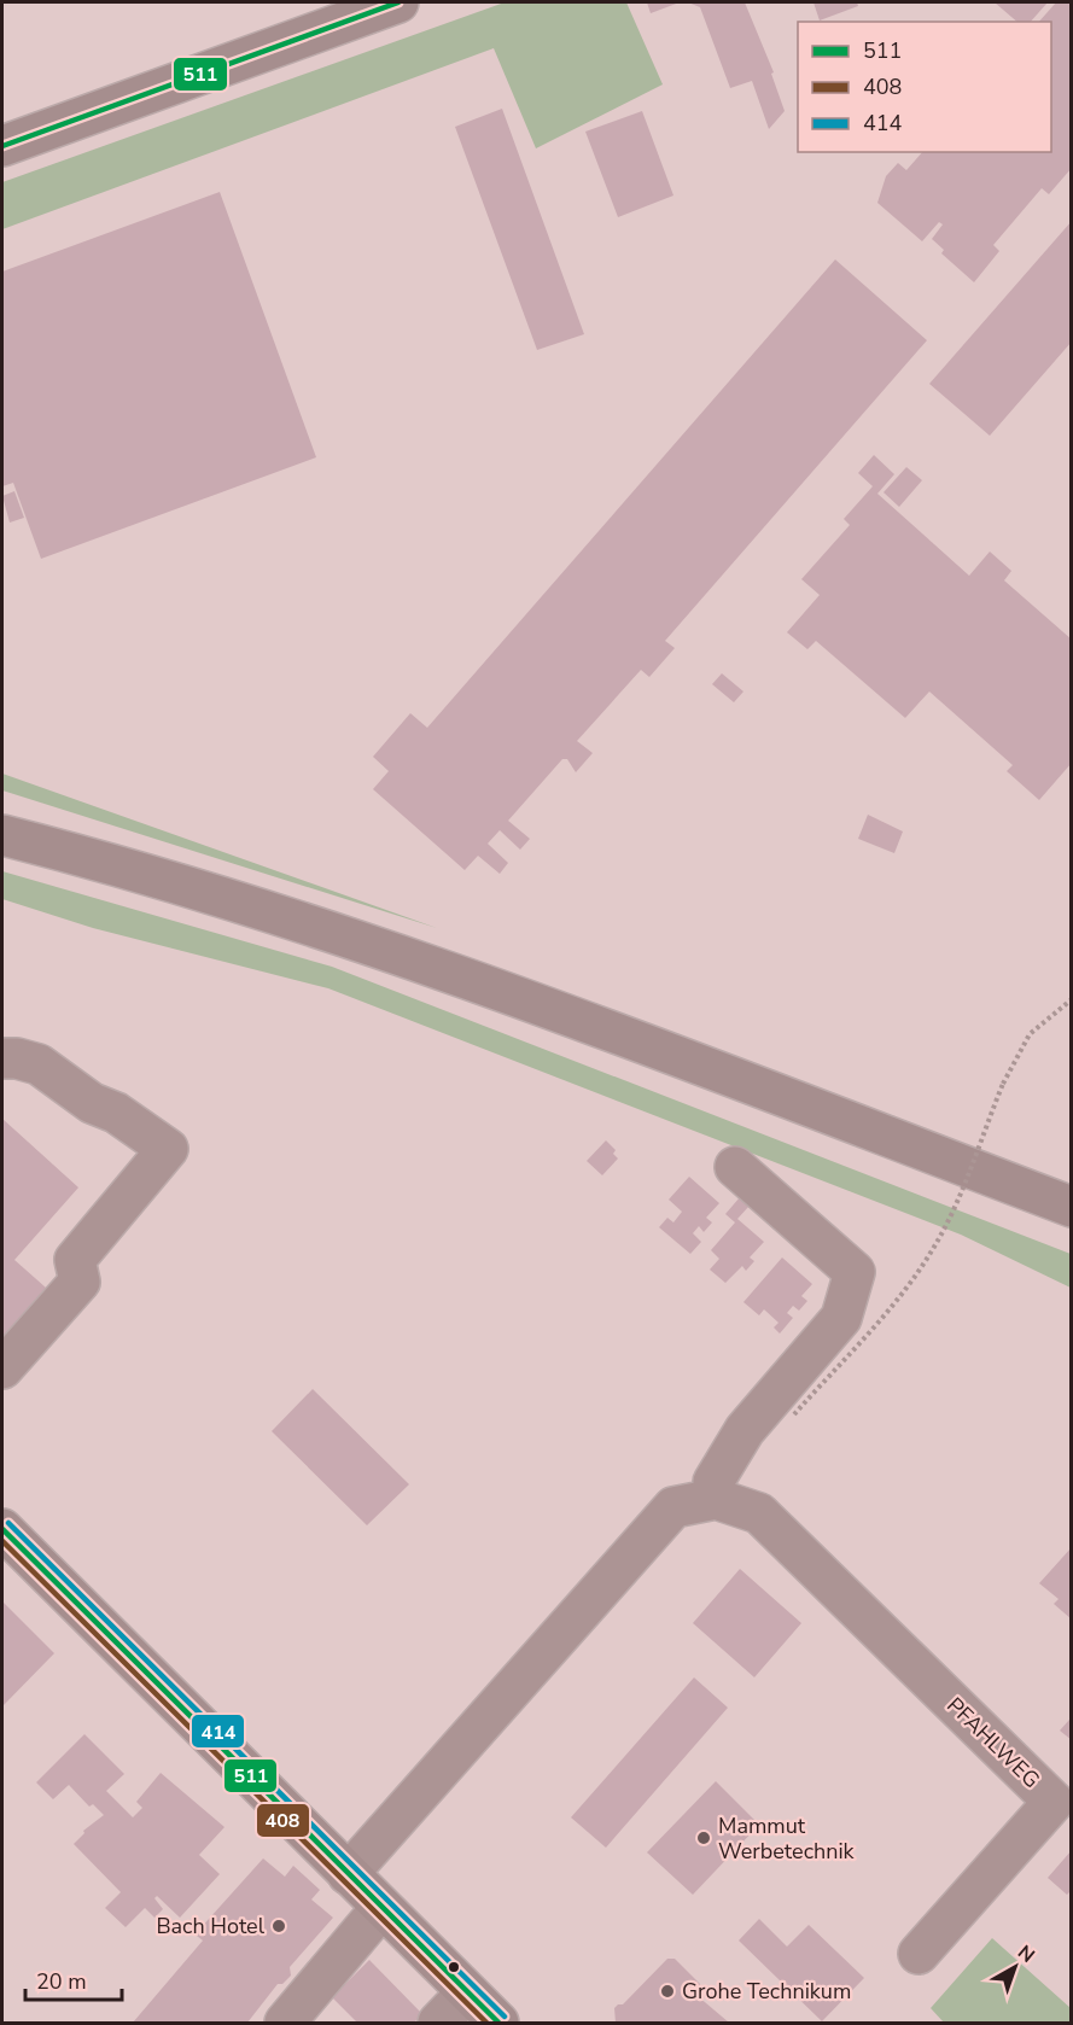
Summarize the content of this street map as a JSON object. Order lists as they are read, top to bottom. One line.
{"streets":{"street":["PFAHLWEG"]},"places":["Mammut Werbetechnik","Bach Hotel","Grohe Technikum"],"lines":["transit line 511","transit line 414","transit line 408"],"legend":["511","408","414"],"scale_bar":"20 m","north":"top right"}
